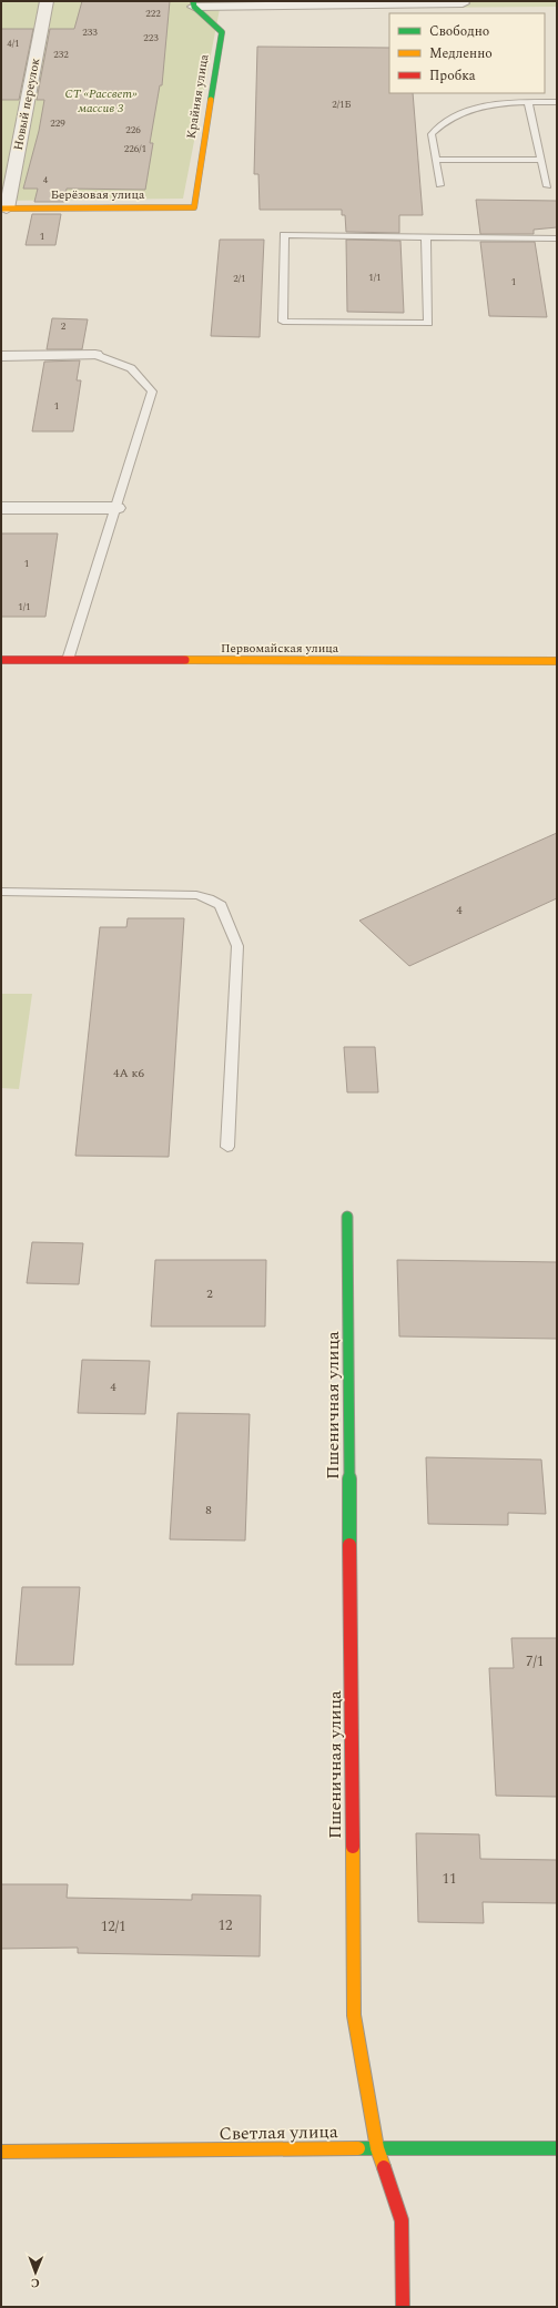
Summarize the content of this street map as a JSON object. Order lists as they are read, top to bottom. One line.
{"streets":{"street":["Крайняя улица","Новый переулок","Берёзовая улица","Первомайская улица","Пшеничная улица","Светлая улица"]},"crossings":[["Крайняя улица","Берёзовая улица"],["Новый переулок","Берёзовая улица"],["Пшеничная улица","Светлая улица"]],"parks":["СТ «Рассвет» массив 3"],"house_numbers":["222","233","223","4/1","232","2/1Б","229","226","226/1","4","1","1/1","2/1","1","2","1","1","1/1","4","4А к6","2","4","8","7/1","11","12","12/1"],"legend":["Свободно","Медленно","Пробка"],"north":"bottom"}
